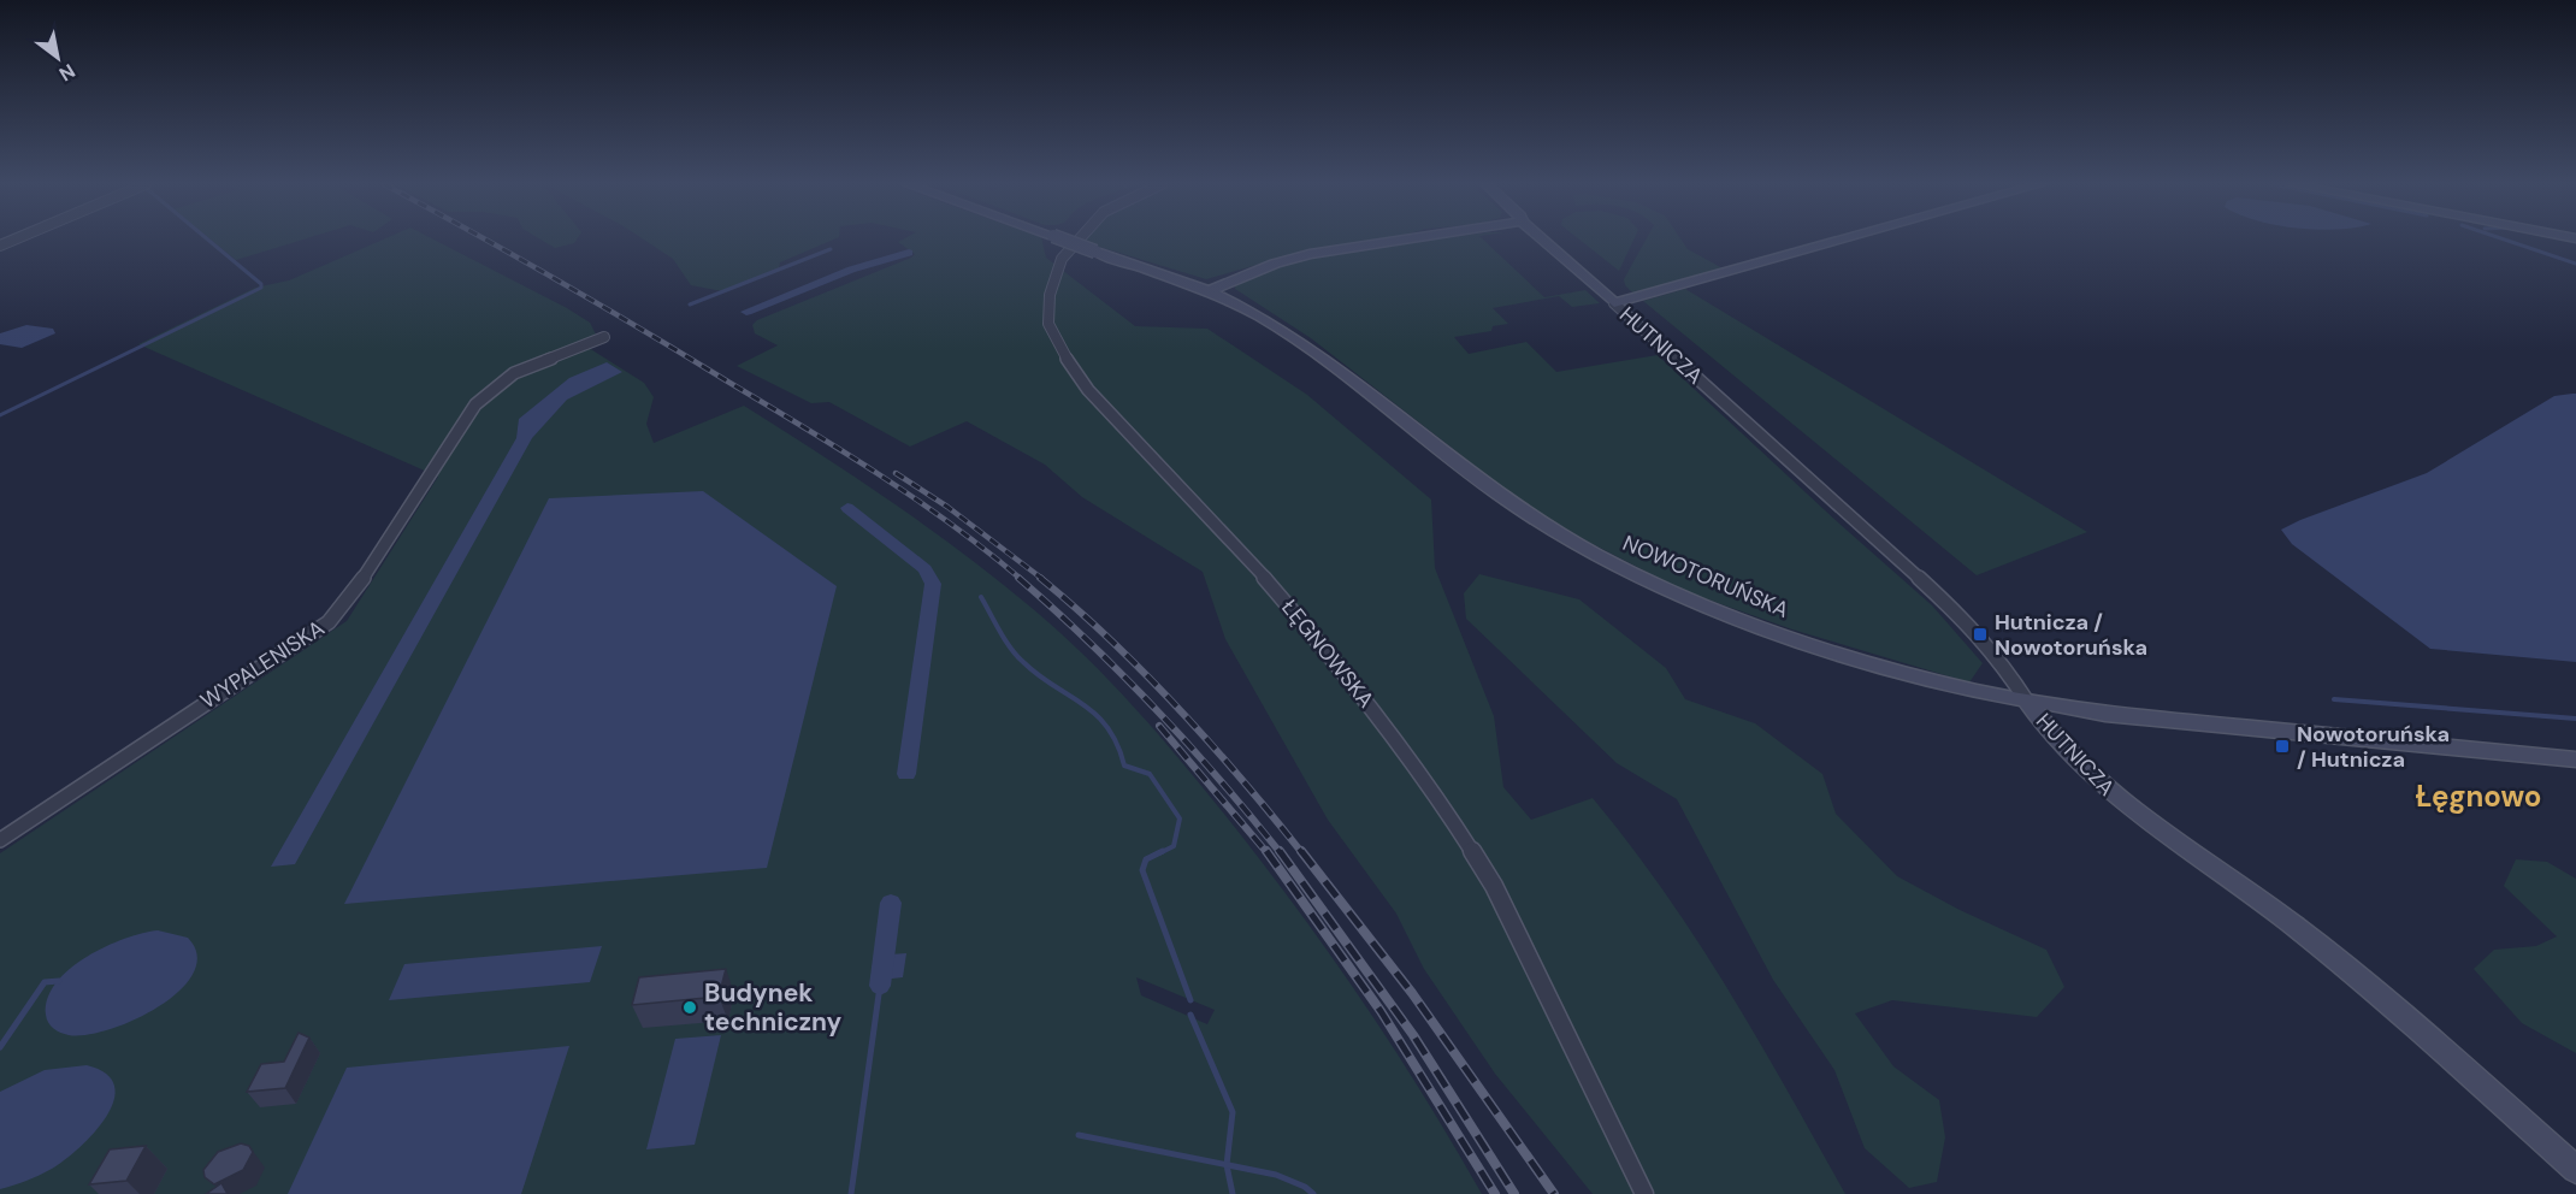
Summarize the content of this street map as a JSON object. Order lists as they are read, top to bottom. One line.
{"streets":{"street":["HUTNICZA","NOWOTORUŃSKA","ŁĘGNOWSKA","WYPALENISKA"]},"crossings":[["HUTNICZA","NOWOTORUŃSKA"]],"districts":["Łęgnowo"],"places":{"transit":["Hutnicza / Nowotoruńska","Nowotoruńska / Hutnicza"],"other":["Budynek techniczny"]},"north":"bottom right"}
